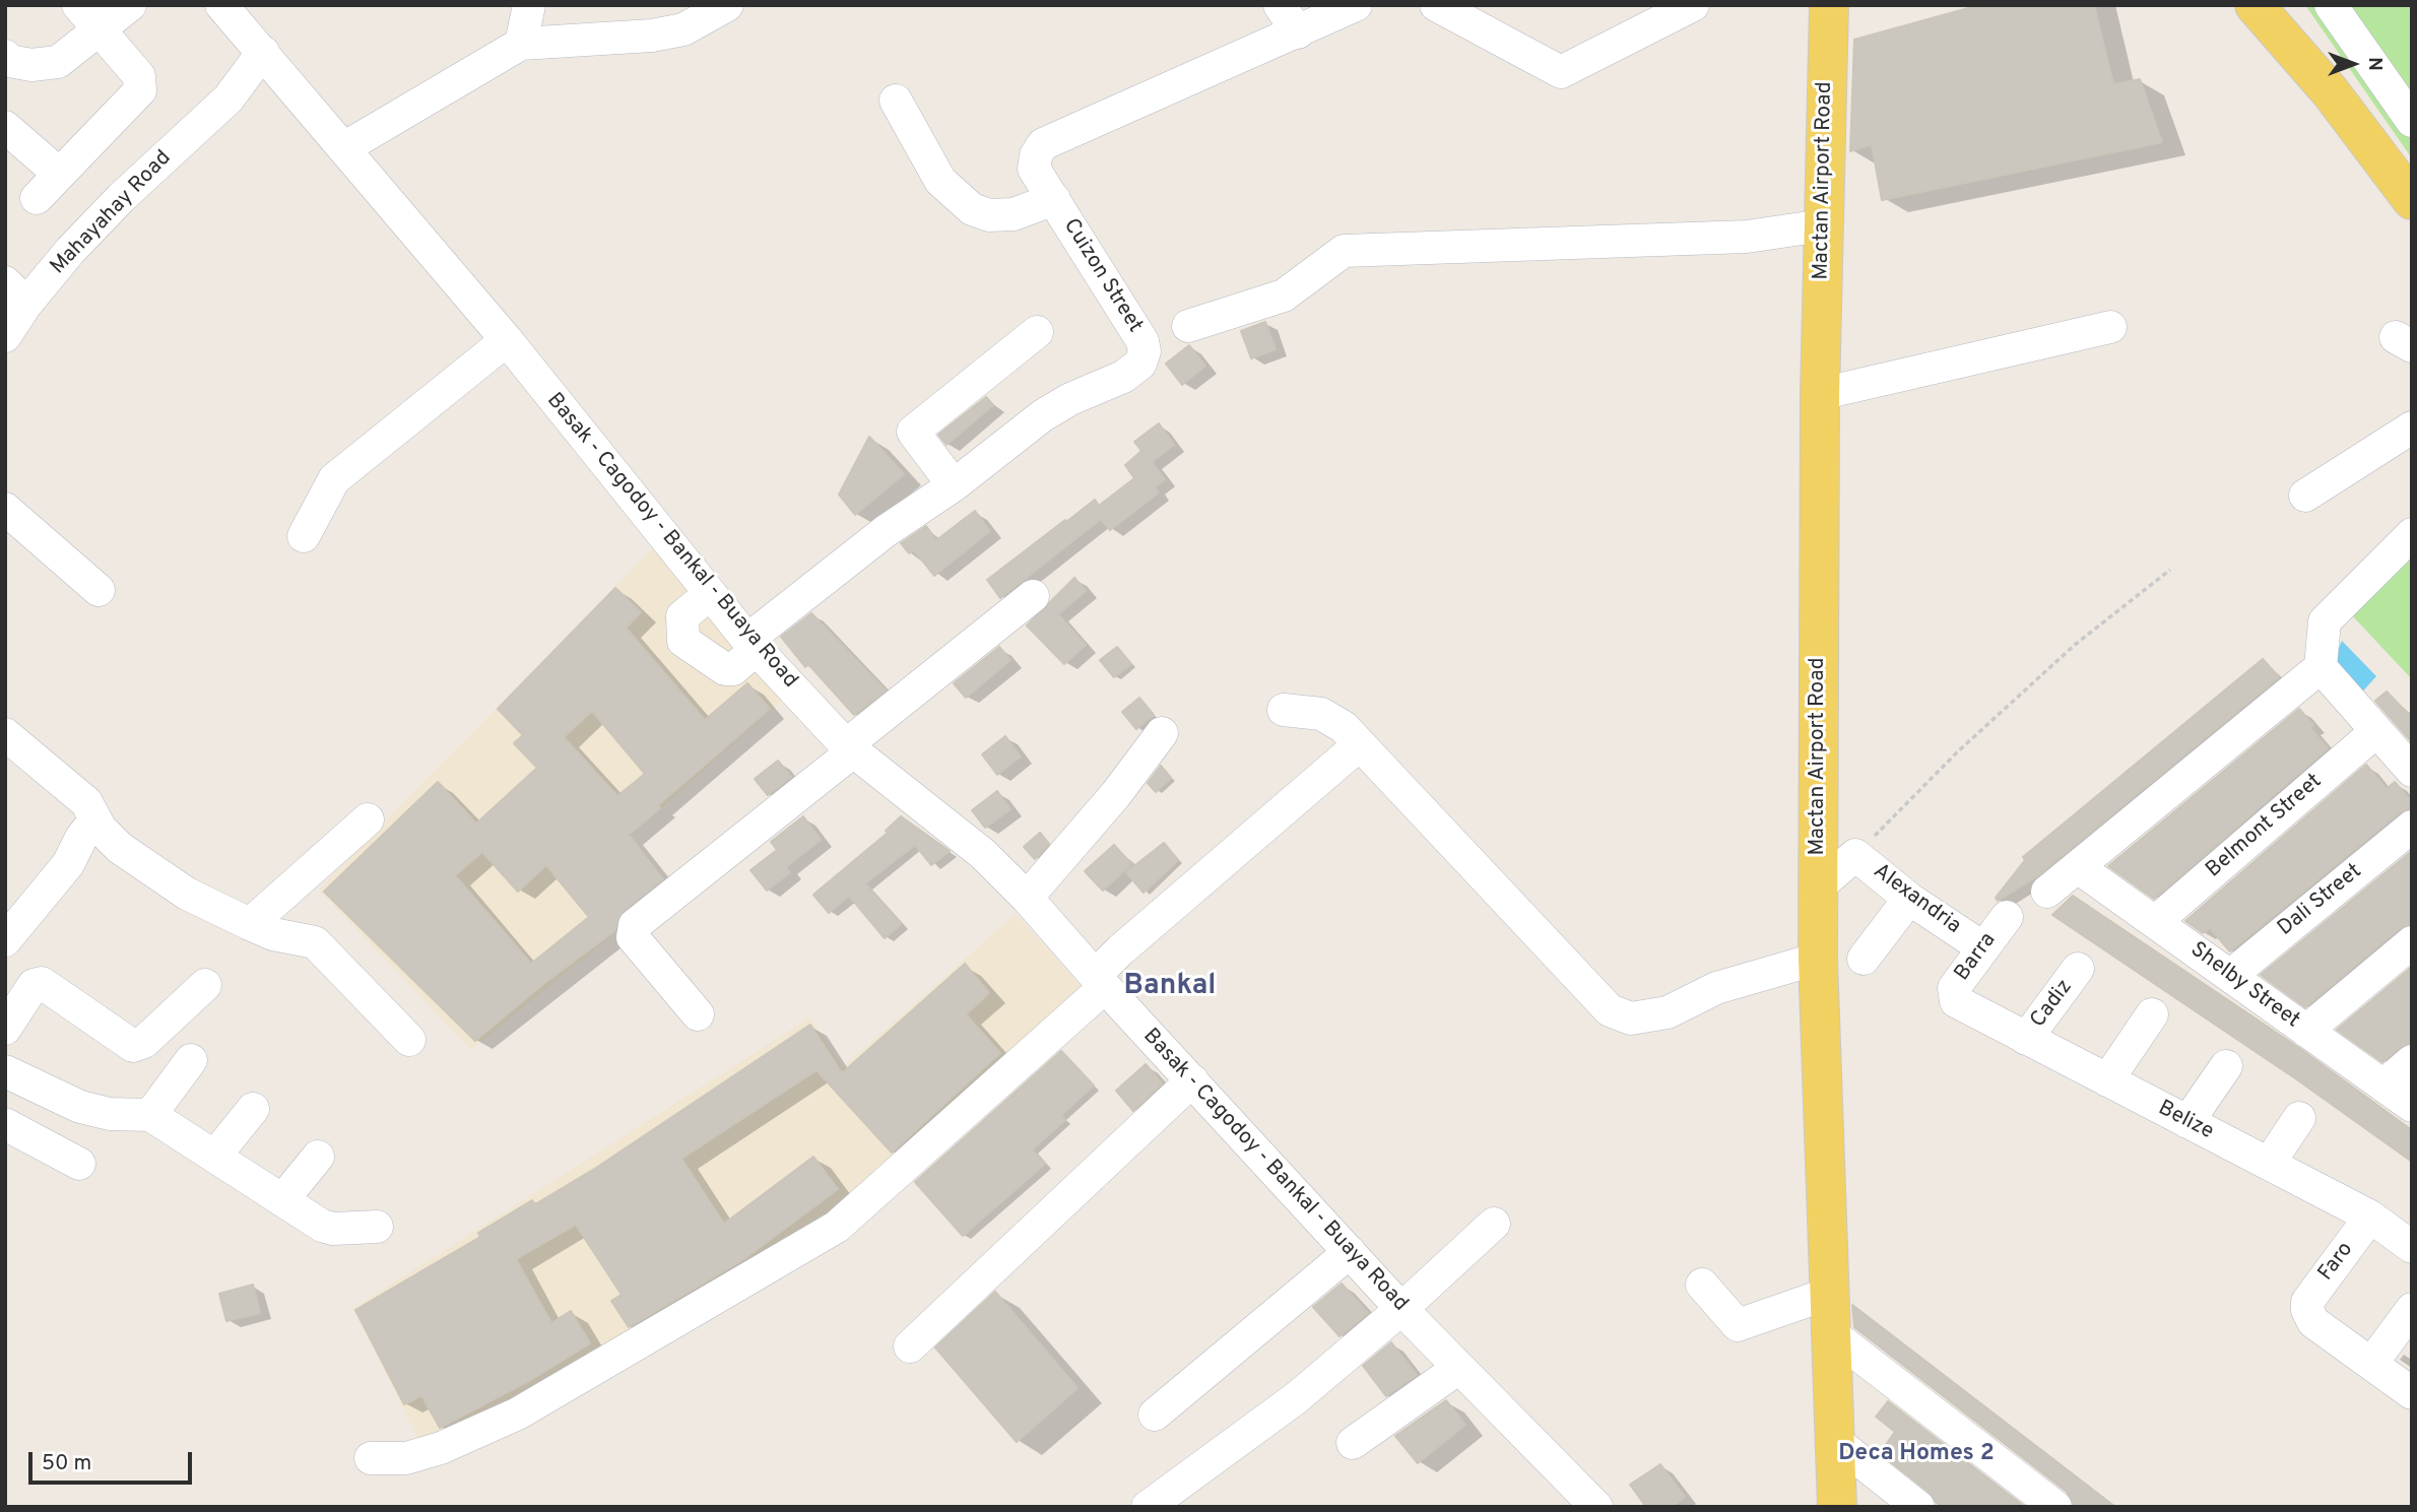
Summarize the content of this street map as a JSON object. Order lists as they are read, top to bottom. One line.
{"streets":{"main road":["Mactan Airport Road"],"street":["Mahayahay Road","Cuizon Street","Basak - Cagodoy - Bankal - Buaya Road","Belmont Street","Alexandria","Dali Street","Barra","Shelby Street","Cadiz","Belize","Faro"]},"crossings":[["Mactan Airport Road","Alexandria"],["Mahayahay Road","Basak - Cagodoy - Bankal - Buaya Road"],["Cuizon Street","Basak - Cagodoy - Bankal - Buaya Road"],["Belmont Street","Shelby Street"],["Alexandria","Barra"],["Dali Street","Shelby Street"],["Barra","Belize"],["Cadiz","Belize"],["Belize","Faro"]],"districts":["Bankal","Deca Homes 2"],"scale_bar":"50 m","north":"right"}
